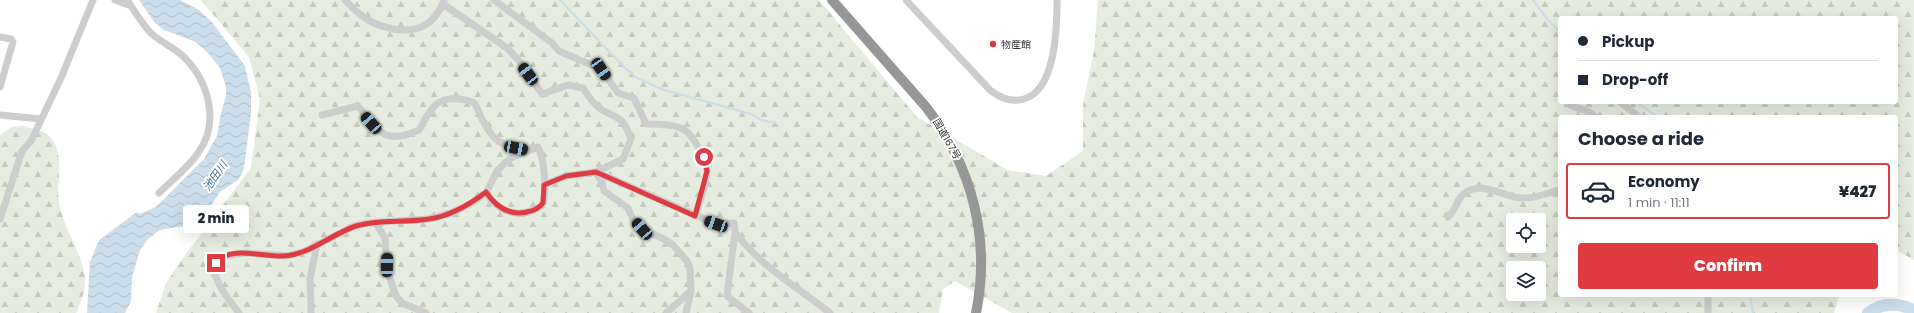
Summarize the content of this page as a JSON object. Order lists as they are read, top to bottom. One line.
{"streets":{"highway":["国道167号"]},"water":["池田川"],"places":["物産館"],"page":{"banner":["Pickup","Drop-off"],"heading":"Choose a ride","list":[{"name":"Economy","note":"1 min · 11:11","value":"¥427"}],"bubble":"2 min","buttons":"Confirm"}}
